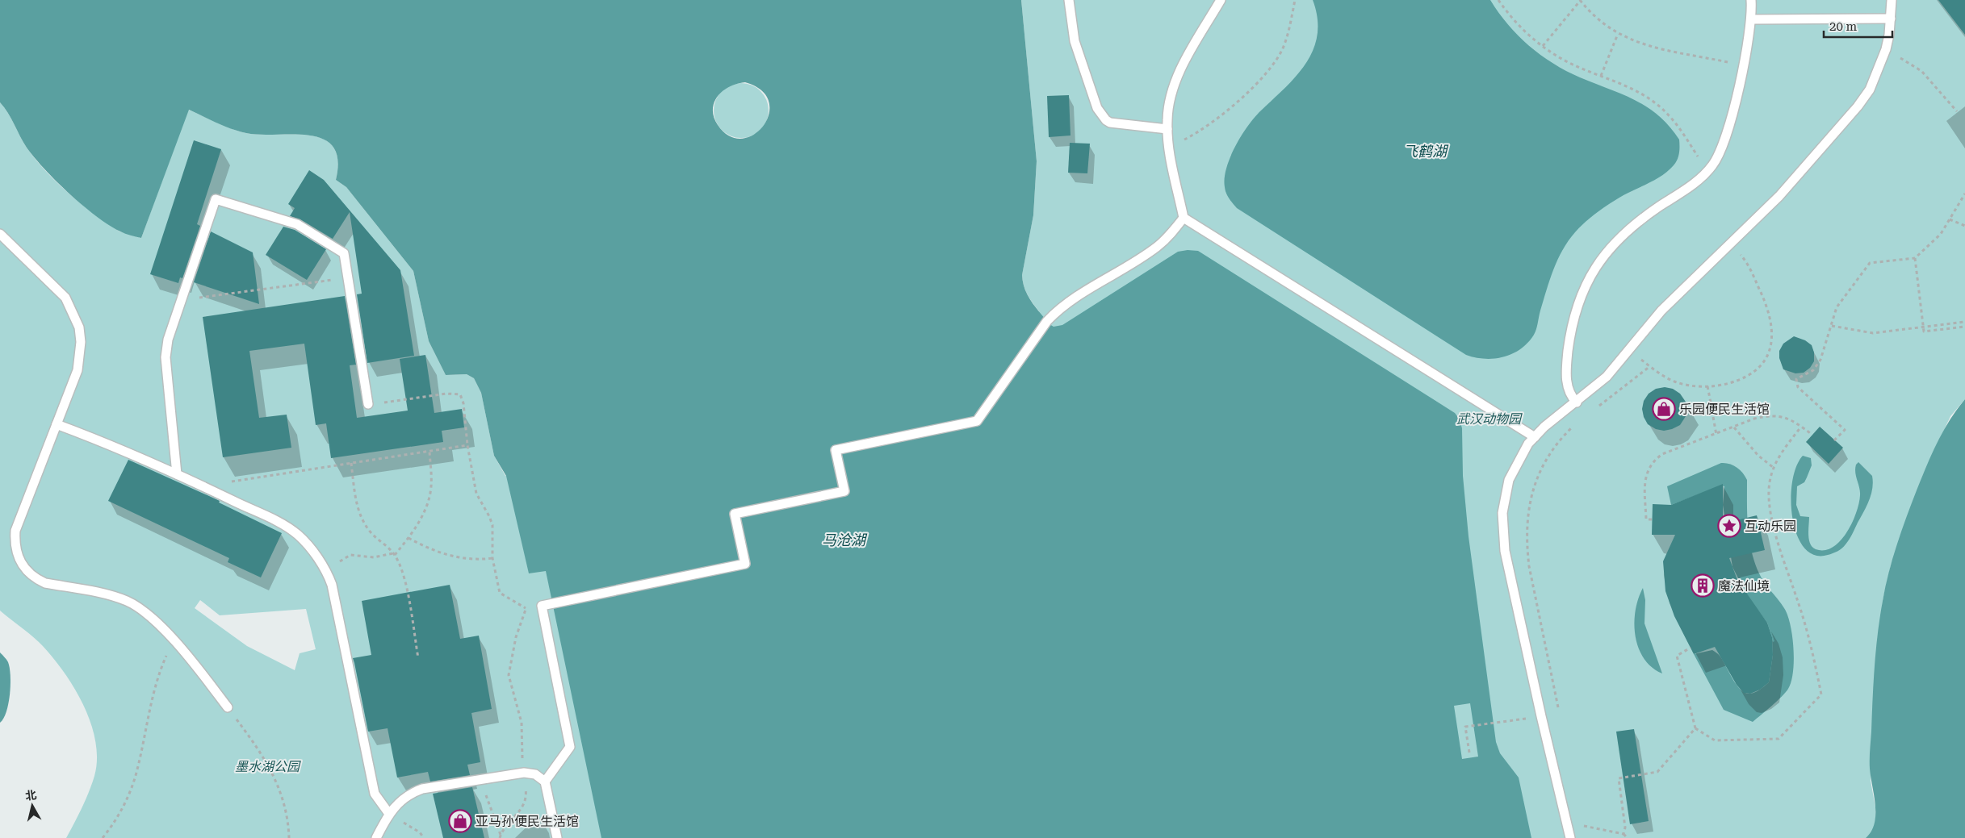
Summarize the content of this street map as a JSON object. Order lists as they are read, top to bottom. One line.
{"water":["飞鹤湖","马沧湖"],"parks":["武汉动物园","墨水湖公园"],"places":{"shop":["乐园便民生活馆","亚马孙便民生活馆"],"place":["互动乐园"],"building":["魔法仙境"]},"scale_bar":"20 m","north":"top"}
